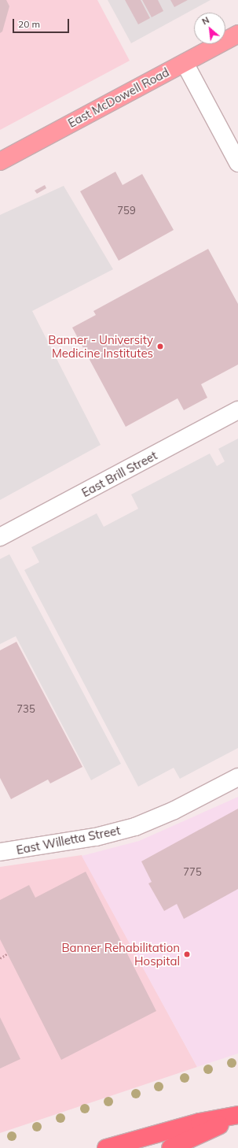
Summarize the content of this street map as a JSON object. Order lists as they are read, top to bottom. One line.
{"streets":{"main road":["East McDowell Road"],"street":["East Brill Street","East Willetta Street"]},"places":["Banner - University Medicine Institutes","Banner Rehabilitation Hospital"],"house_numbers":["759","735","775"],"scale_bar":"20 m","north":"top left"}
